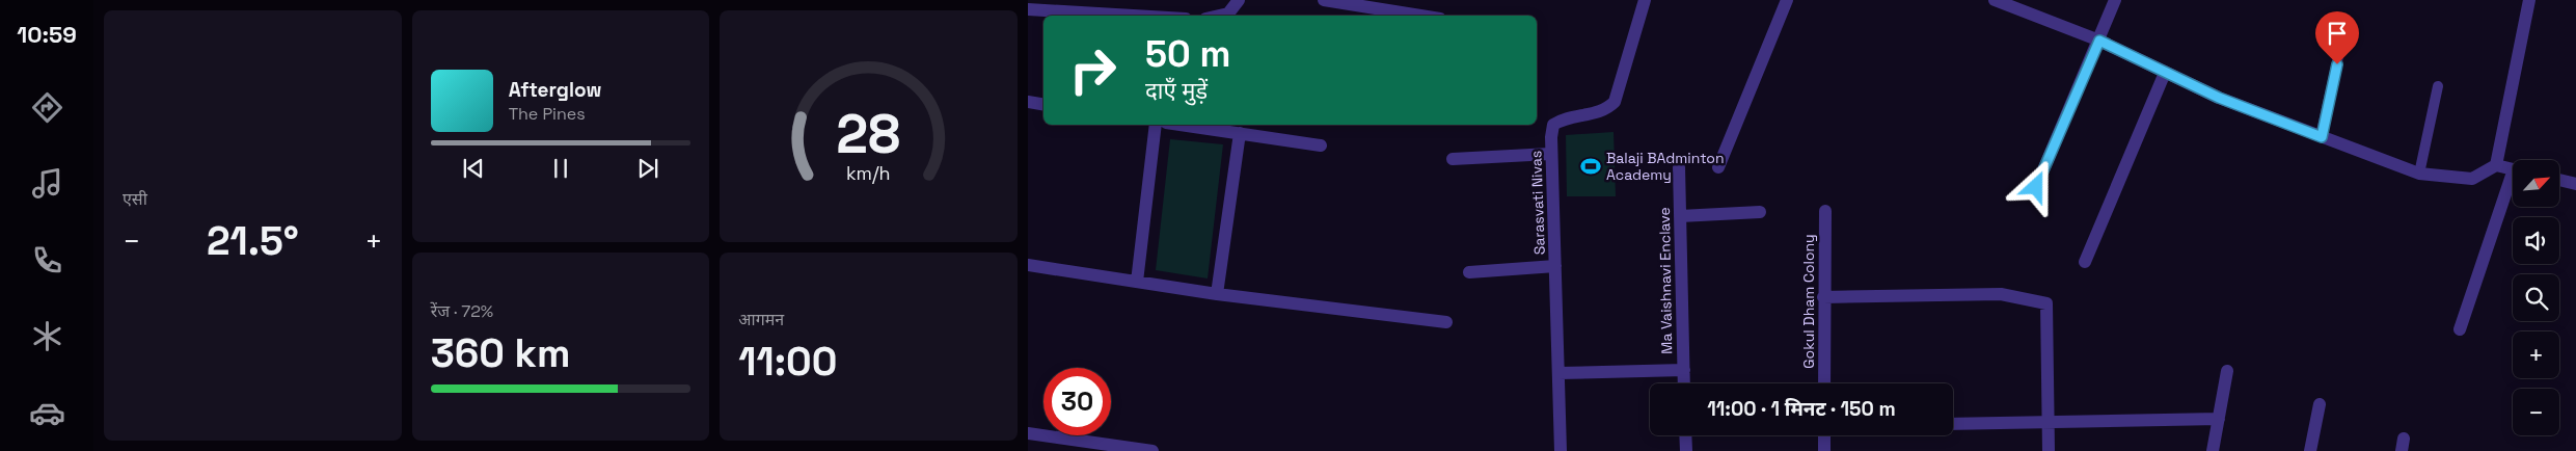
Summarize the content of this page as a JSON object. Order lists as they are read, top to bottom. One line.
{"streets":{"street":["Sarasvati Nivas","Ma Vaishnavi Enclave","Gokul Dham Colony"]},"places":{"sports":["Balaji BAdminton Academy"]},"north":"top right","page":{"tabs":"10:59","tile":["एसी",["रेंज · 72%","360 km"],["आगमन","11:00"]],"turn":["50 m","दाएँ मुड़ें"],"song":["Afterglow","The Pines"],"map_buttons":["+","−"],"heat":["−","21.5°","+"],"limit":"30","trip":"11:00 · 1 मिनट · 150 m","gauge":["28","km/h"]}}
